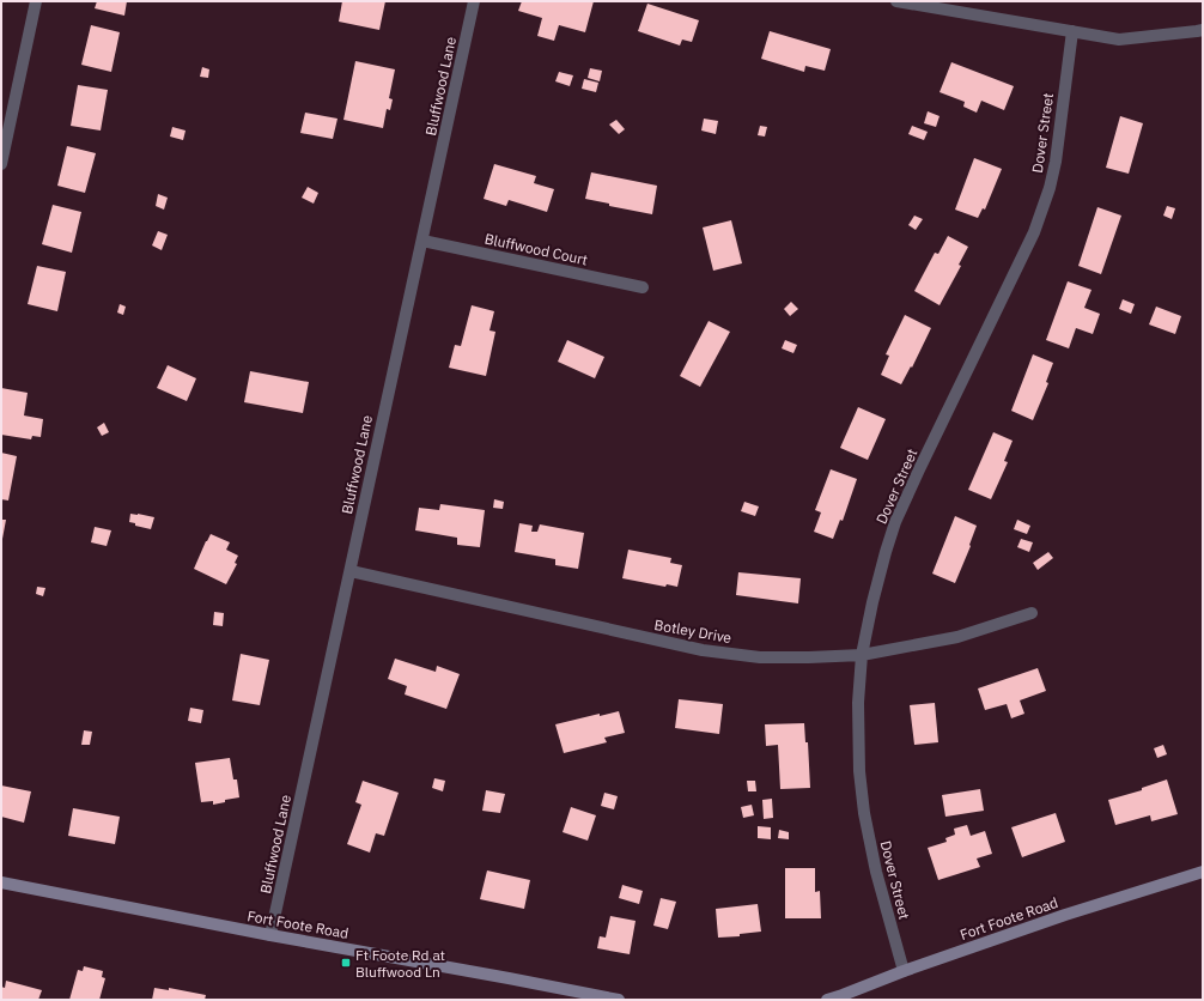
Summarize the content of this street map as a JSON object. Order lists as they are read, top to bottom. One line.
{"streets":{"street":["Bluffwood Lane","Dover Street","Bluffwood Court","Botley Drive","Fort Foote Road"]},"crossings":[["Bluffwood Lane","Bluffwood Court"],["Bluffwood Lane","Botley Drive"],["Bluffwood Lane","Fort Foote Road"],["Dover Street","Botley Drive"],["Dover Street","Fort Foote Road"]],"places":{"transit":["Ft Foote Rd at Bluffwood Ln"]}}
